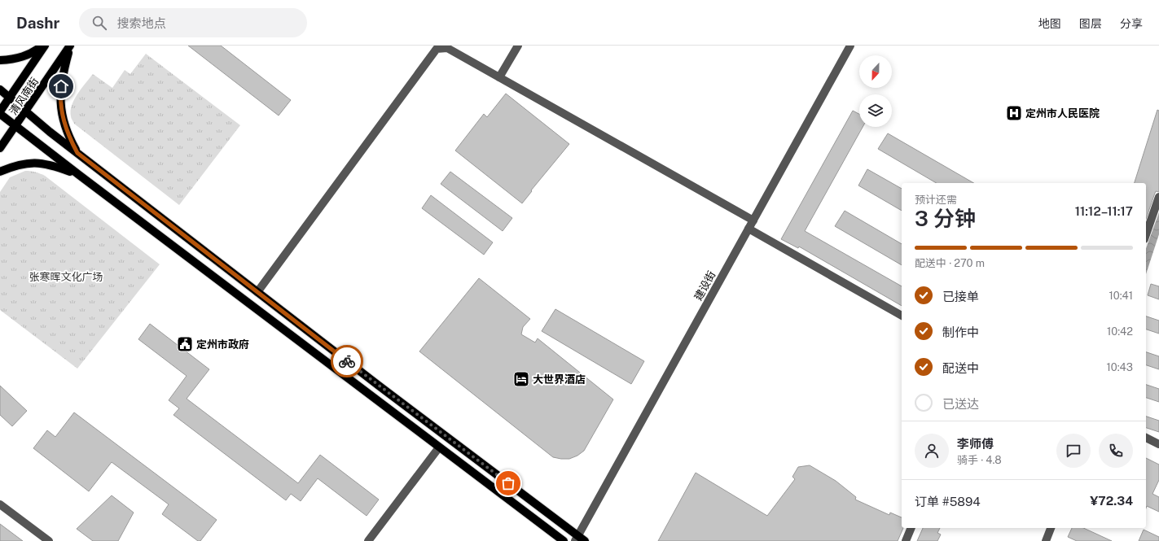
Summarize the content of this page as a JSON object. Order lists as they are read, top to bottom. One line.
{"streets":{"main road":["清风南街"],"street":["建设街"]},"parks":["张寒晖文化广场"],"places":{"hospital":["定州市人民医院"],"public building":["定州市政府"],"hotel":["大世界酒店"]},"north":"bottom","page":{"header":"Dashr","search":"搜索地点","nav":["地图","图层","分享"],"heading":["3 分钟","预计还需","11:12–11:17"],"panel":["李师傅","骑手 · 4.8","订单 #5894","¥72.34"],"bar":"配送中 · 270 m","list":[["已接单","10:41"],["制作中","10:42"],["配送中","10:43"],"已送达"]}}
